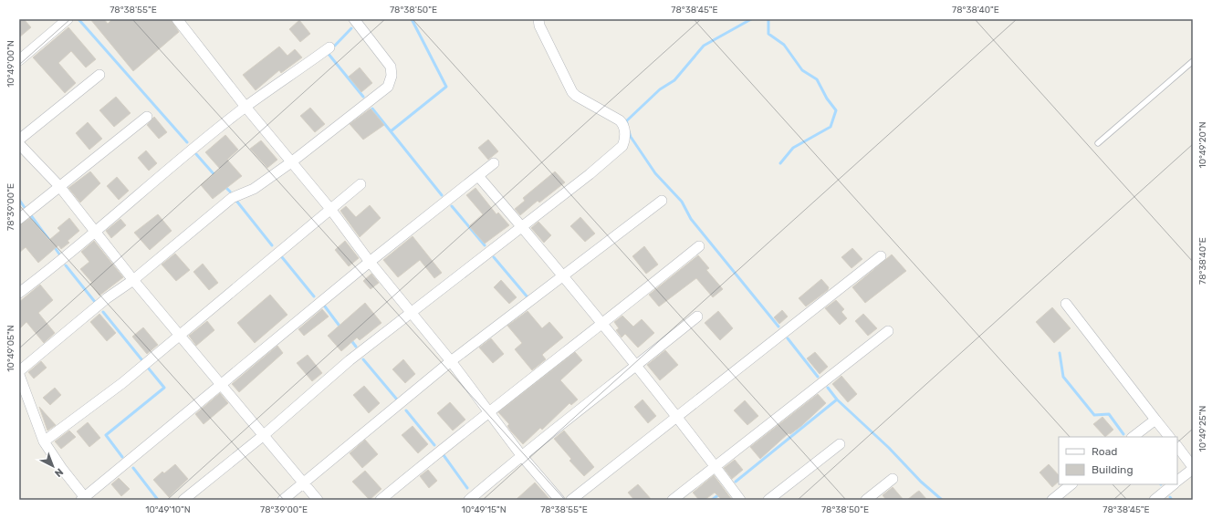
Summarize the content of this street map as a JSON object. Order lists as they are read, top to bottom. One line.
{"legend":["Road","Building"],"north":"bottom right","coordinates":["78°38'55\"E","78°38'50\"E","78°38'45\"E","78°38'40\"E","10°49'00\"N","10°49'20\"N","78°39'00\"E","10°49'05\"N","10°49'25\"N","10°49'10\"N","10°49'15\"N"]}
